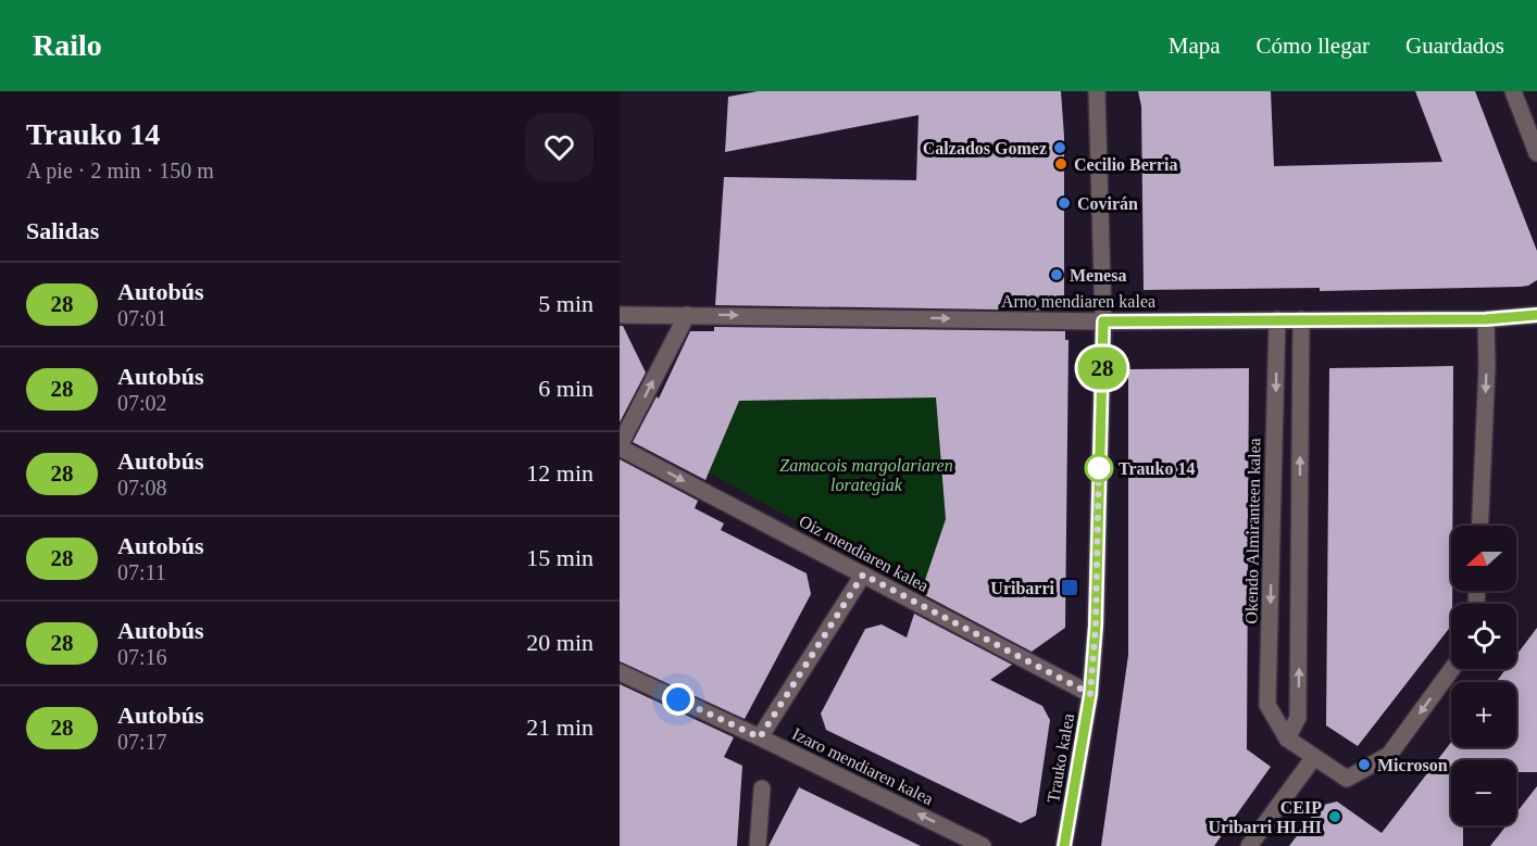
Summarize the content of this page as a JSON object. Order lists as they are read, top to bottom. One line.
{"streets":{"street":["Arno mendiaren kalea","Okendo Almiranteen kalea","Oiz mendiaren kalea","Trauko kalea","Izaro mendiaren kalea"]},"crossings":[["Arno mendiaren kalea","Okendo Almiranteen kalea"],["Arno mendiaren kalea","Trauko kalea"],["Oiz mendiaren kalea","Trauko kalea"]],"one_way":["Arno mendiaren kalea","Oiz mendiaren kalea","Izaro mendiaren kalea"],"parks":["Zamacois margolariaren lorategiak"],"places":{"other":["Calzados Gomez","Cecilio Berria","Covirán","Menesa","Trauko 14","Microson","CEIP Uribarri HLHI"],"transit":["Uribarri"]},"lines":["bus line 28"],"north":"left","page":{"header":"Railo","nav":["Mapa","Cómo llegar","Guardados"],"heading":[["Trauko 14","A pie · 2 min · 150 m"],"Salidas"],"on_map":"28","list":[{"mark":"28","name":"Autobús","note":"07:01","value":"5 min"},{"mark":"28","name":"Autobús","note":"07:02","value":"6 min"},{"mark":"28","name":"Autobús","note":"07:08","value":"12 min"},{"mark":"28","name":"Autobús","note":"07:11","value":"15 min"},{"mark":"28","name":"Autobús","note":"07:16","value":"20 min"},{"mark":"28","name":"Autobús","note":"07:17","value":"21 min"}],"map_buttons":["+","−"]}}
